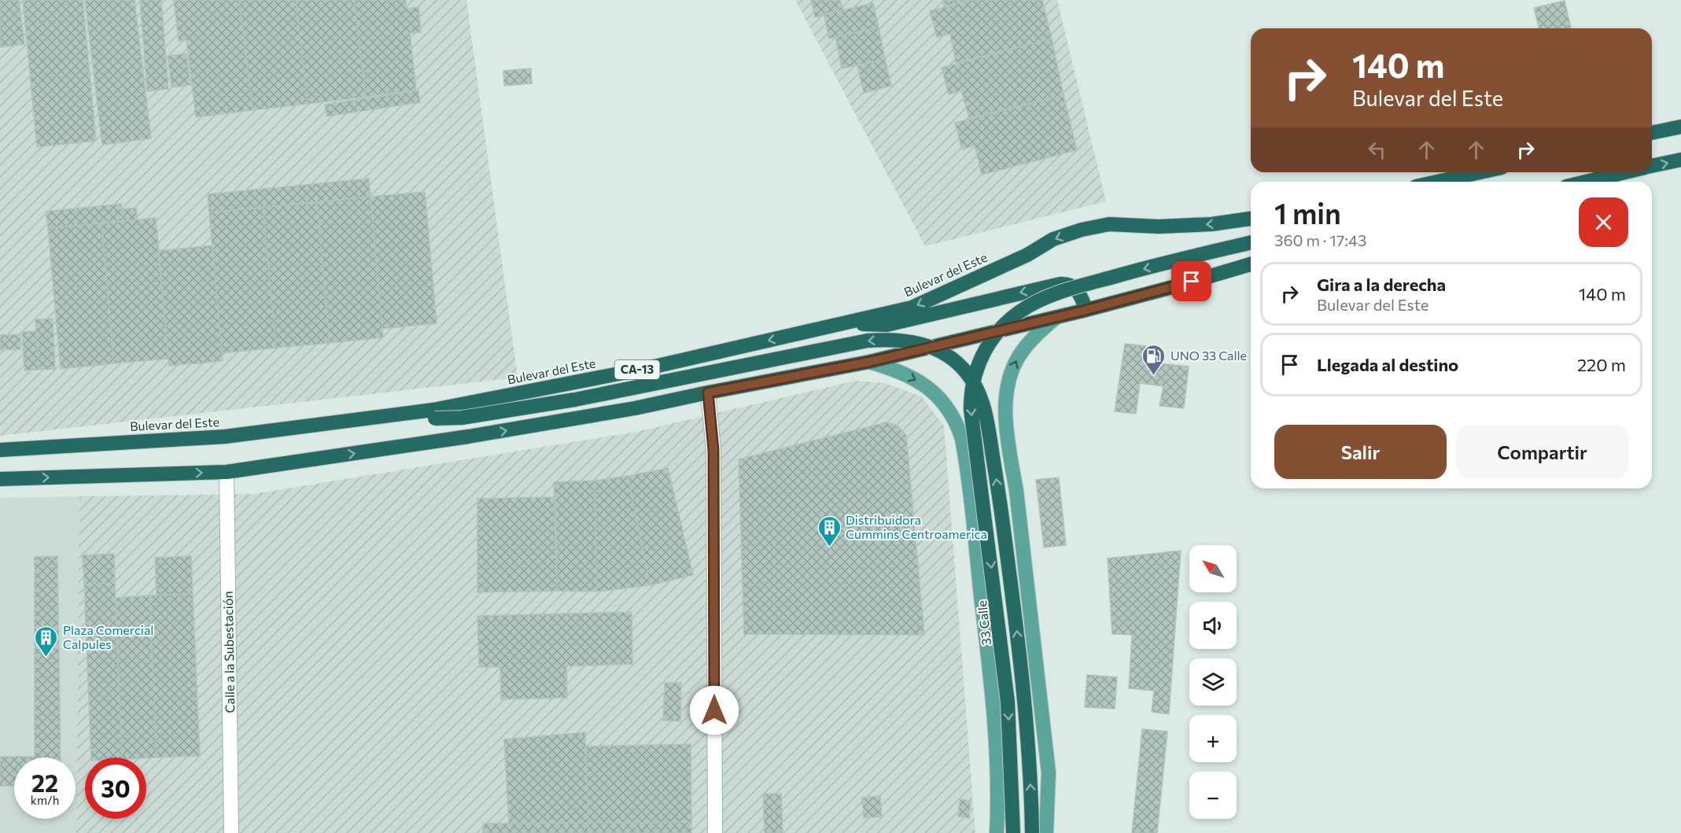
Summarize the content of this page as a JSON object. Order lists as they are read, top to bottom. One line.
{"streets":{"highway":["Bulevar del Este","CA-13"],"main road":["33 Calle"],"street":["Calle a la Subestación"]},"places":{"fuel station":["UNO 33 Calle"],"building":["Distribuidora Cummins Centroamerica","Plaza Comercial Calpules"]},"north":"top left","page":{"turn":["140 m","Bulevar del Este"],"heading":["1 min","360 m · 17:43"],"list":[{"name":"Gira a la derecha","note":"Bulevar del Este","value":"140 m"},{"name":"Llegada al destino","value":"220 m"}],"buttons":["Salir","Compartir"],"map_buttons":["+","−"],"speed":"22 km/h","limit":"30"}}
